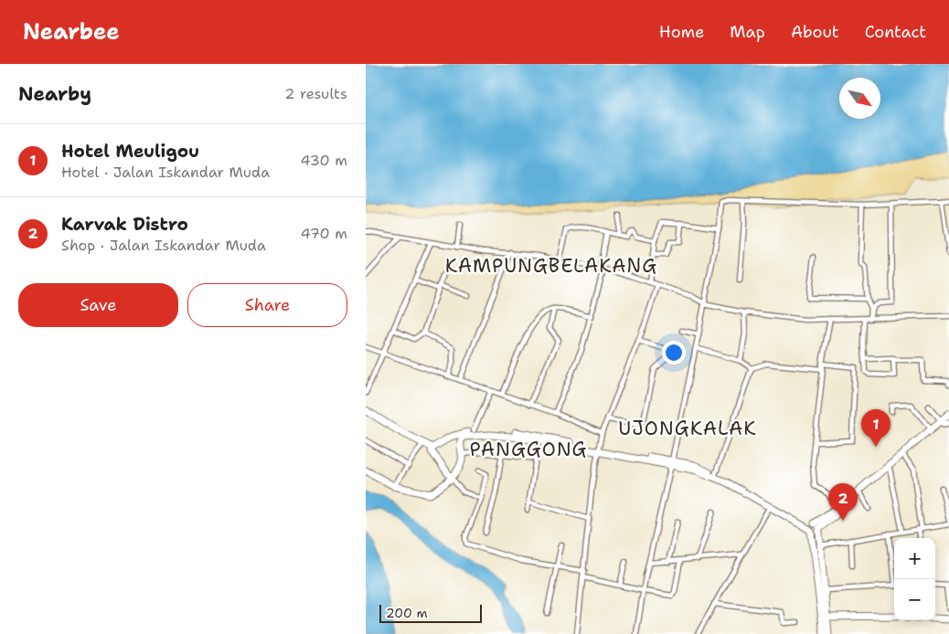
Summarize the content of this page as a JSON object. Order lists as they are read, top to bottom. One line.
{"districts":["KAMPUNGBELAKANG","UJONGKALAK","PANGGONG"],"scale_bar":"200 m","north":"bottom right","page":{"header":"Nearbee","nav":["Home","Map","About","Contact"],"heading":["Nearby","2 results"],"list":[{"mark":"1","name":"Hotel Meuligou","note":"Hotel · Jalan Iskandar Muda","value":"430 m"},{"mark":"2","name":"Karvak Distro","note":"Shop · Jalan Iskandar Muda","value":"470 m"}],"buttons":["Save","Share"],"pins":["1","2"],"map_buttons":["+","−"],"scale":"200 m"}}
